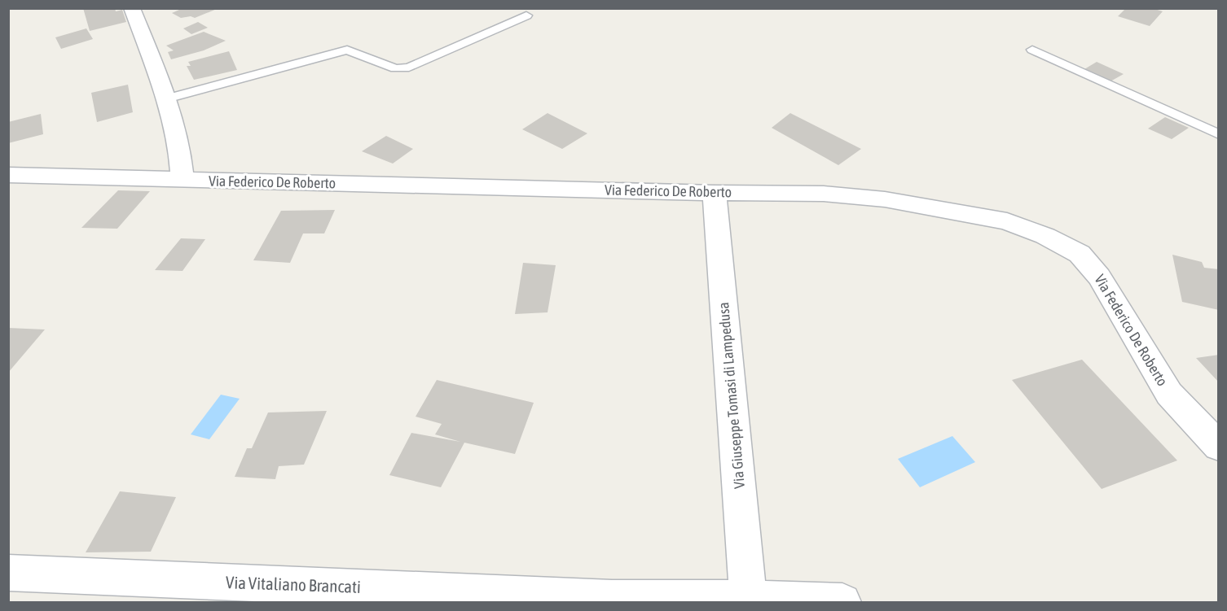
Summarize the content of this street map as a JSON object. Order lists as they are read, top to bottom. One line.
{"streets":{"street":["Via Federico De Roberto","Via Giuseppe Tomasi di Lampedusa","Via Vitaliano Brancati"]},"crossings":[["Via Federico De Roberto","Via Giuseppe Tomasi di Lampedusa"],["Via Giuseppe Tomasi di Lampedusa","Via Vitaliano Brancati"]]}
